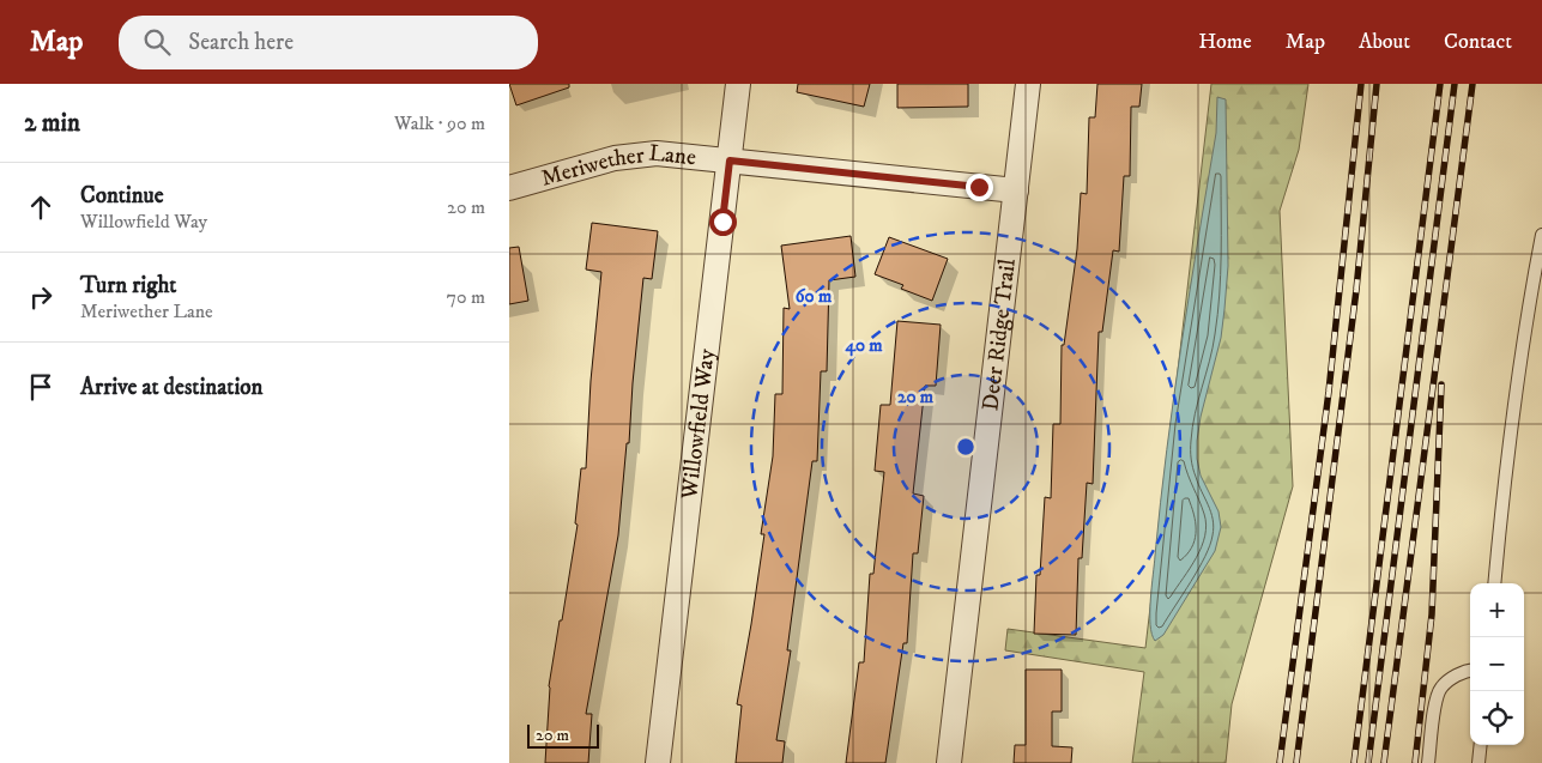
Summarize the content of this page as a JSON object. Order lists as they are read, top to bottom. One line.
{"streets":{"street":["Meriwether Lane","Deer Ridge Trail","Willowfield Way"]},"crossings":[["Meriwether Lane","Deer Ridge Trail"],["Meriwether Lane","Willowfield Way"]],"scale_bar":"20 m","page":{"header":"Map","search":"Search here","nav":["Home","Map","About","Contact"],"heading":["2 min","Walk · 90 m"],"list":[["Continue","Willowfield Way","20 m"],["Turn right","Meriwether Lane","70 m"],"Arrive at destination"],"map_buttons":["+","−"],"scale":"20 m"},"rings":["60 m","40 m","20 m"]}
